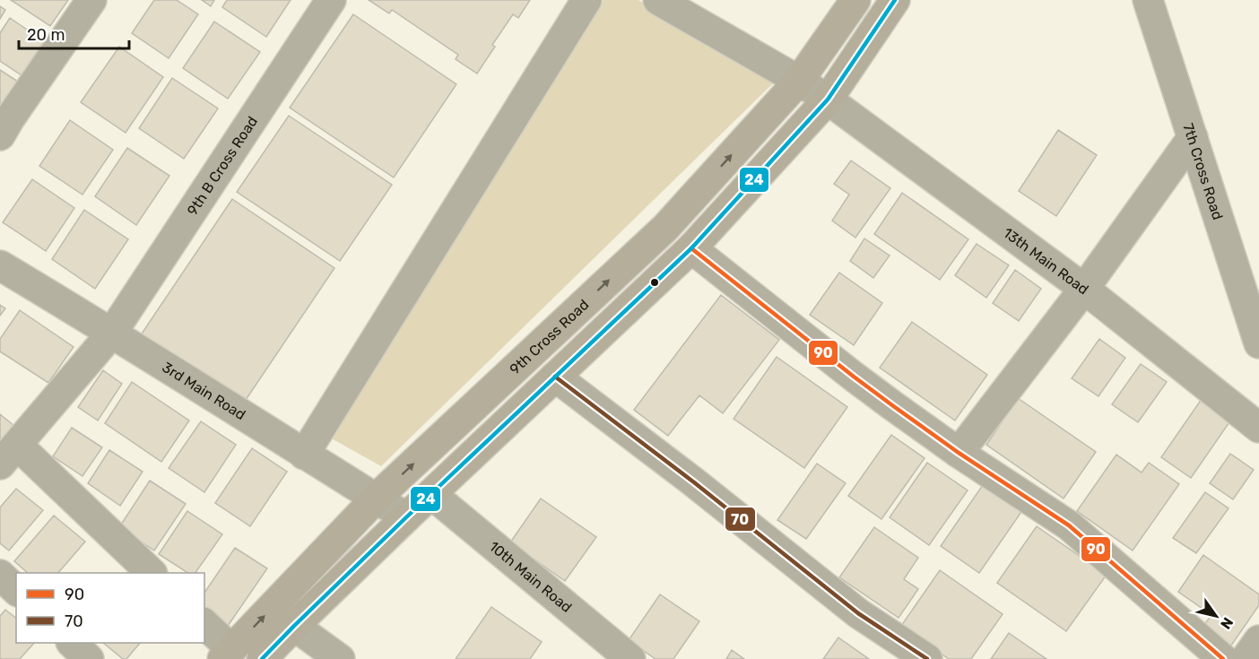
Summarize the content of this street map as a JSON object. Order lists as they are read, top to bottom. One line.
{"streets":{"main road":["9th Cross Road"],"street":["9th B Cross Road","7th Cross Road","13th Main Road","3rd Main Road","10th Main Road"]},"crossings":[["9th B Cross Road","3rd Main Road"],["13th Main Road","9th Cross Road"],["9th Cross Road","3rd Main Road"]],"lines":["transit line 24","transit line 90","transit line 70"],"legend":["90","70"],"scale_bar":"20 m","north":"bottom right"}
